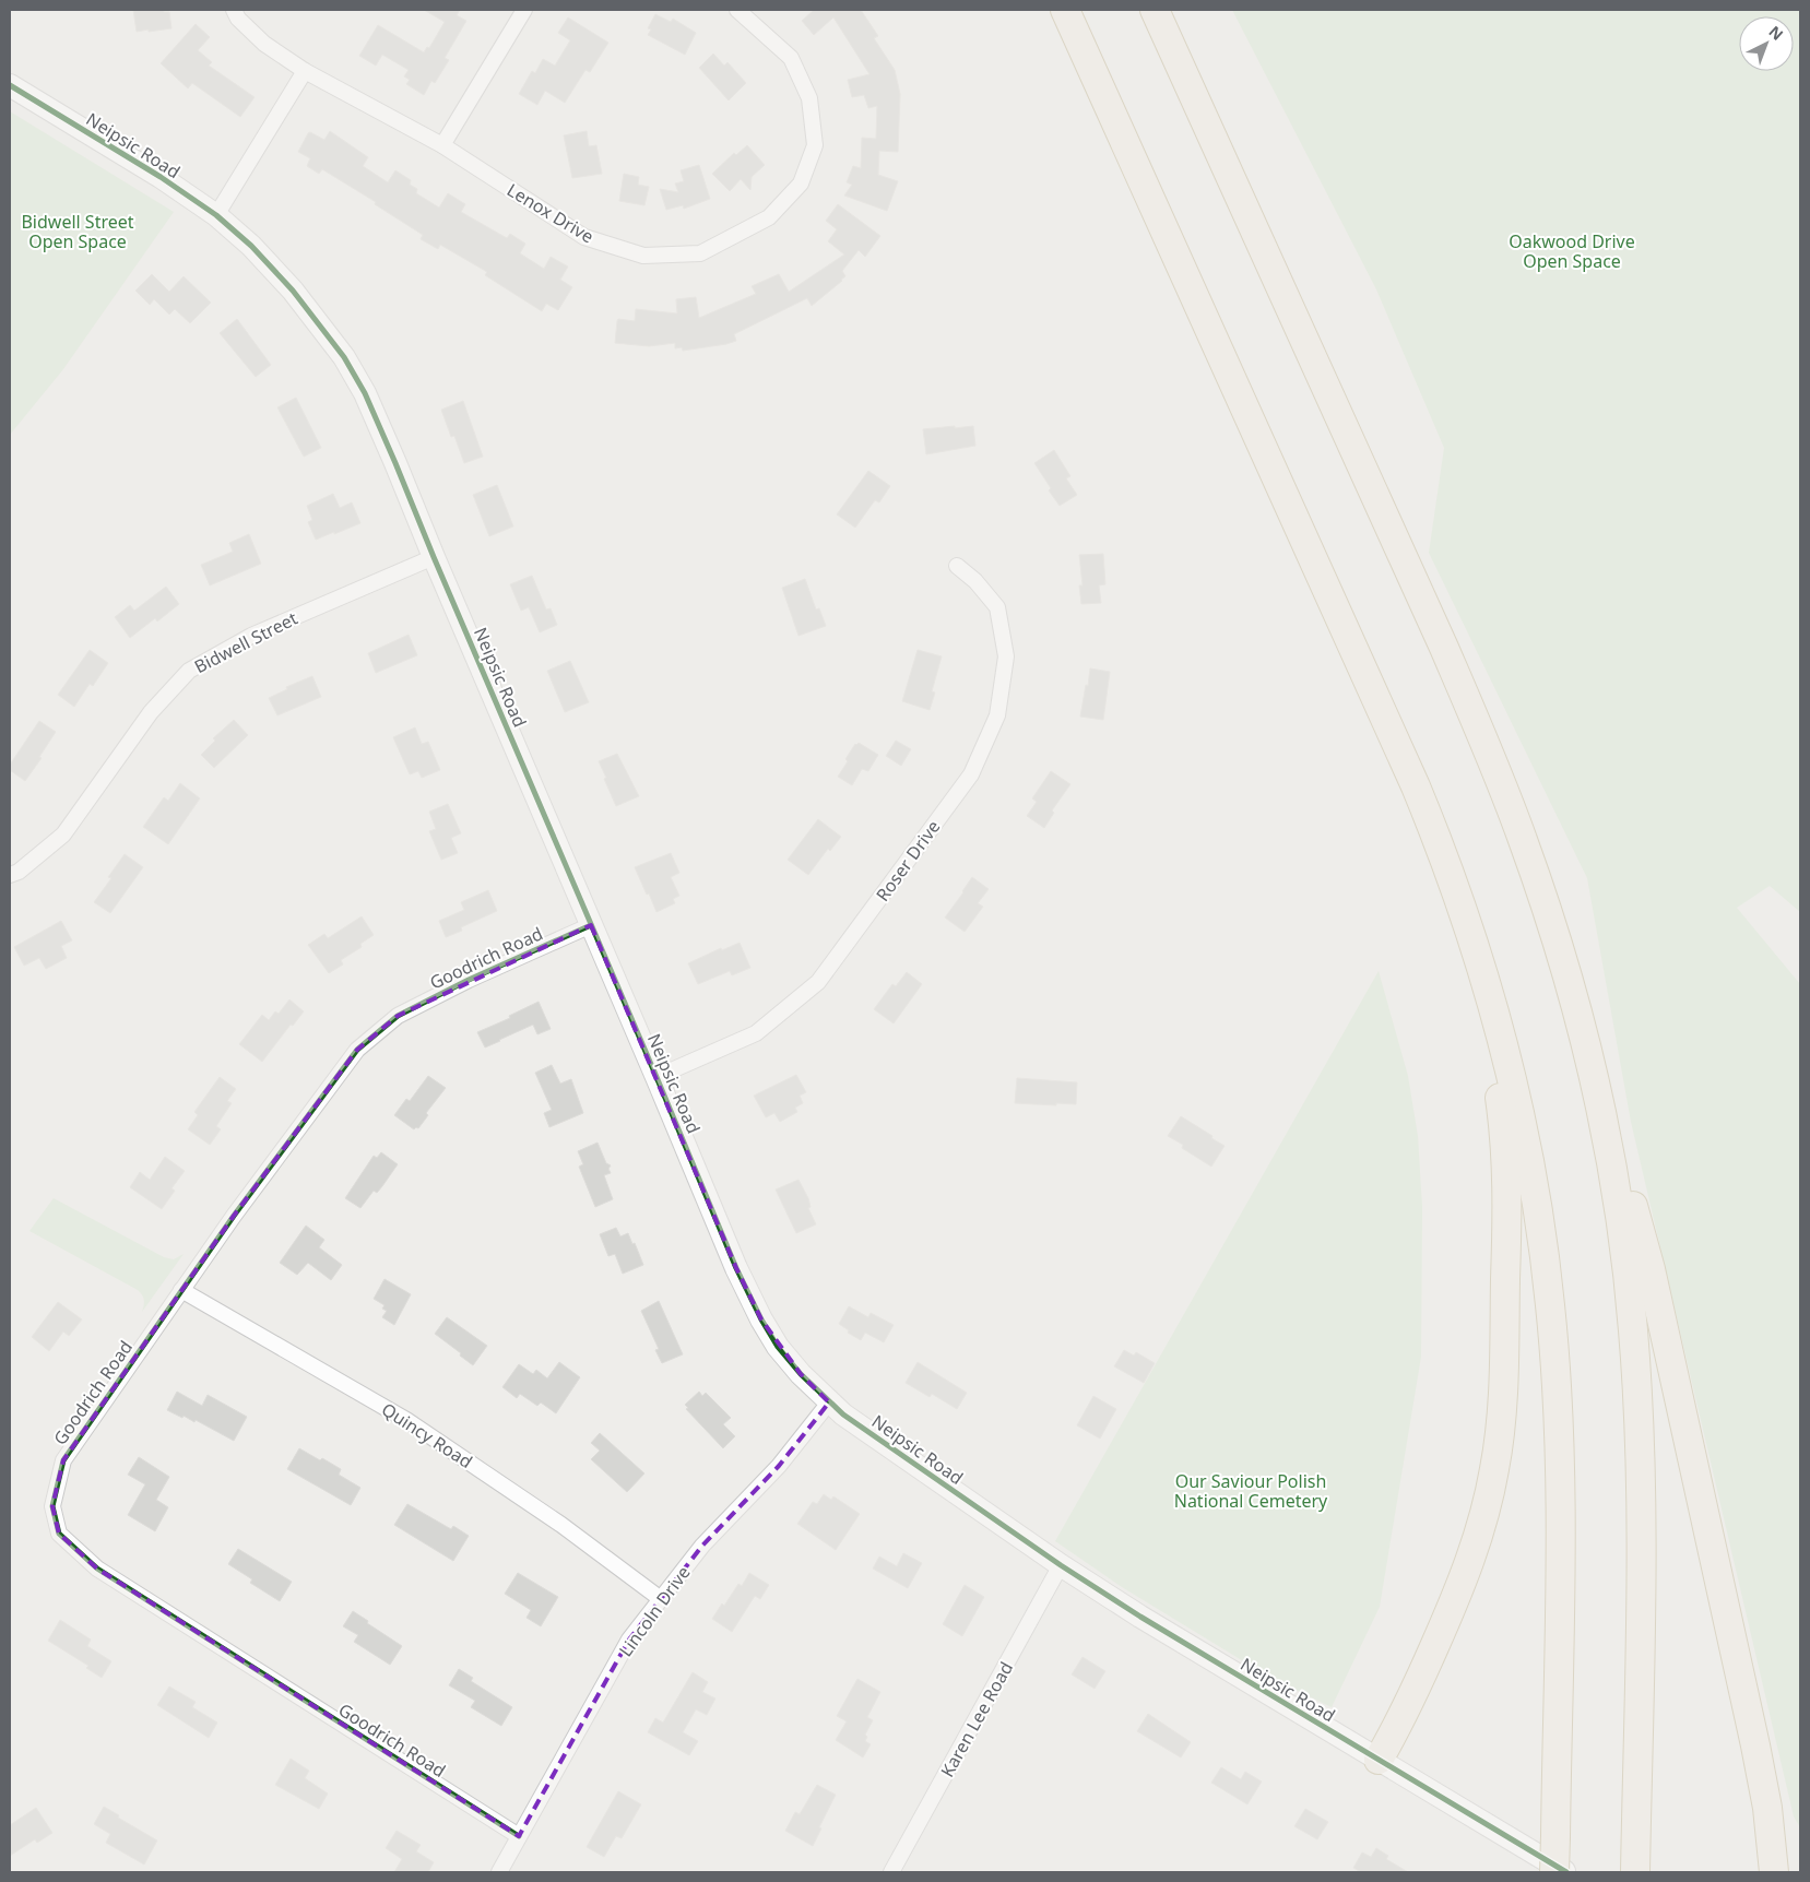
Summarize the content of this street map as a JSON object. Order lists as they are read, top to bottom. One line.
{"streets":{"street":["Neipsic Road","Lenox Drive","Bidwell Street","Roser Drive","Goodrich Road","Quincy Road","Lincoln Drive","Karen Lee Road"]},"crossings":[["Neipsic Road","Bidwell Street"],["Neipsic Road","Roser Drive"],["Neipsic Road","Goodrich Road"],["Neipsic Road","Lincoln Drive"],["Neipsic Road","Karen Lee Road"],["Goodrich Road","Quincy Road"],["Goodrich Road","Lincoln Drive"],["Quincy Road","Lincoln Drive"]],"parks":["Bidwell Street Open Space","Oakwood Drive Open Space","Our Saviour Polish National Cemetery"],"north":"top right"}
